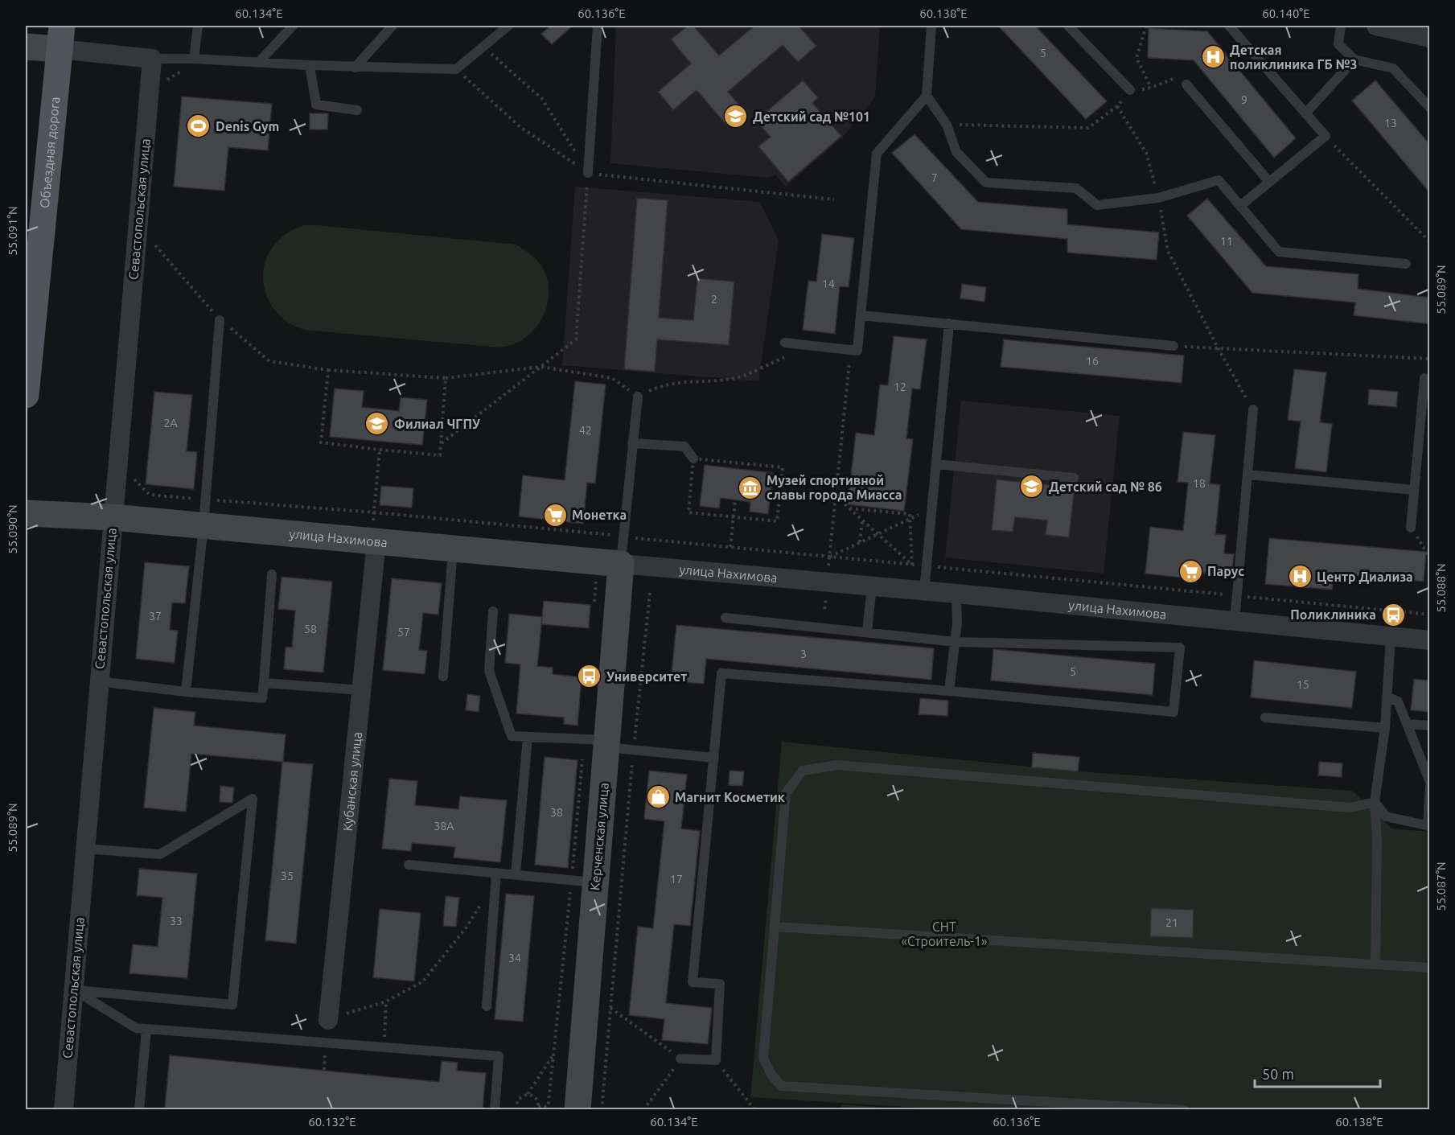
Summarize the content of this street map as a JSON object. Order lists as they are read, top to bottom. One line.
{"streets":{"main road":["Объездная дорога"],"street":["Севастопольская улица","улица Нахимова","Кубанская улица","Керченская улица"]},"crossings":[["Севастопольская улица","улица Нахимова"],["улица Нахимова","Кубанская улица"],["улица Нахимова","Керченская улица"]],"parks":["СНТ «Строитель-1»"],"places":{"hospital":["Детская поликлиника ГБ №3","Центр Диализа"],"school or university":["Детский сад №101","Филиал ЧГПУ","Детский сад № 86"],"sports":["Denis Gym"],"museum":["Музей спортивной славы города Миасса"],"supermarket":["Монетка","Парус"],"bus stop":["Поликлиника","Университет"],"shop":["Магнит Косметик"]},"house_numbers":["5","9","13","7","11","14","2","16","12","2А","42","18","37","58","57","3","5","15","38","38А","35","17","33","21","34"],"scale_bar":"50 m","coordinates":["60.134°E","60.136°E","60.138°E","60.140°E","55.091°N","55.089°N","55.090°N","55.088°N","55.087°N","60.132°E"]}
